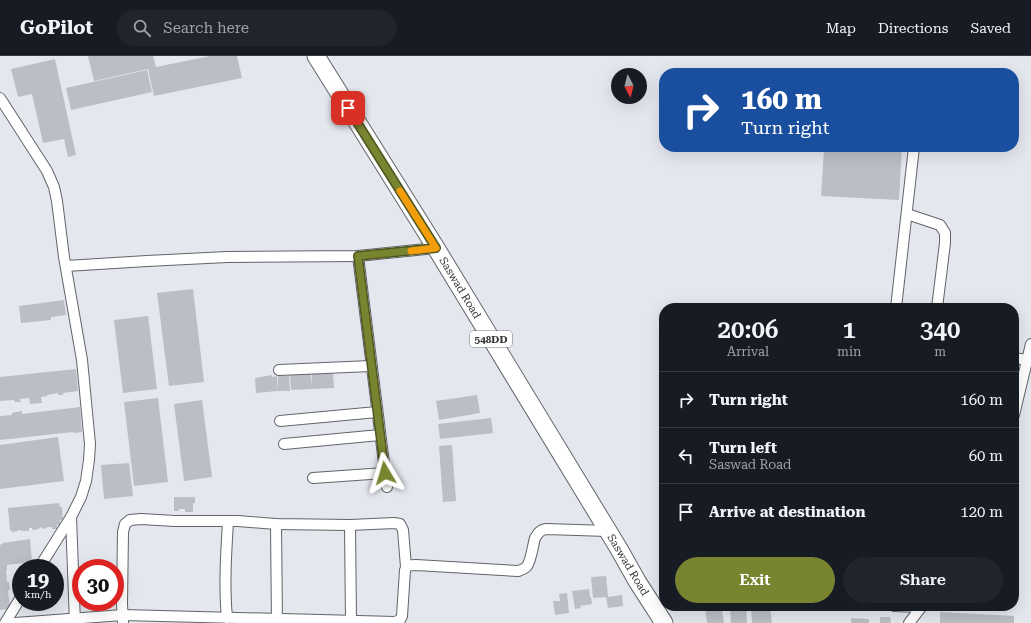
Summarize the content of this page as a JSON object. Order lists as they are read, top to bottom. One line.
{"streets":{"highway":["Saswad Road","548DD"]},"north":"bottom","page":{"header":"GoPilot","search":"Search here","nav":["Map","Directions","Saved"],"turn":["160 m","Turn right"],"eta":["20:06","Arrival","1","min","340","m"],"list":[{"name":"Turn right","value":"160 m"},{"name":"Turn left","note":"Saswad Road","value":"60 m"},{"name":"Arrive at destination","value":"120 m"}],"buttons":["Exit","Share"],"speed":"19 km/h","limit":"30"}}
